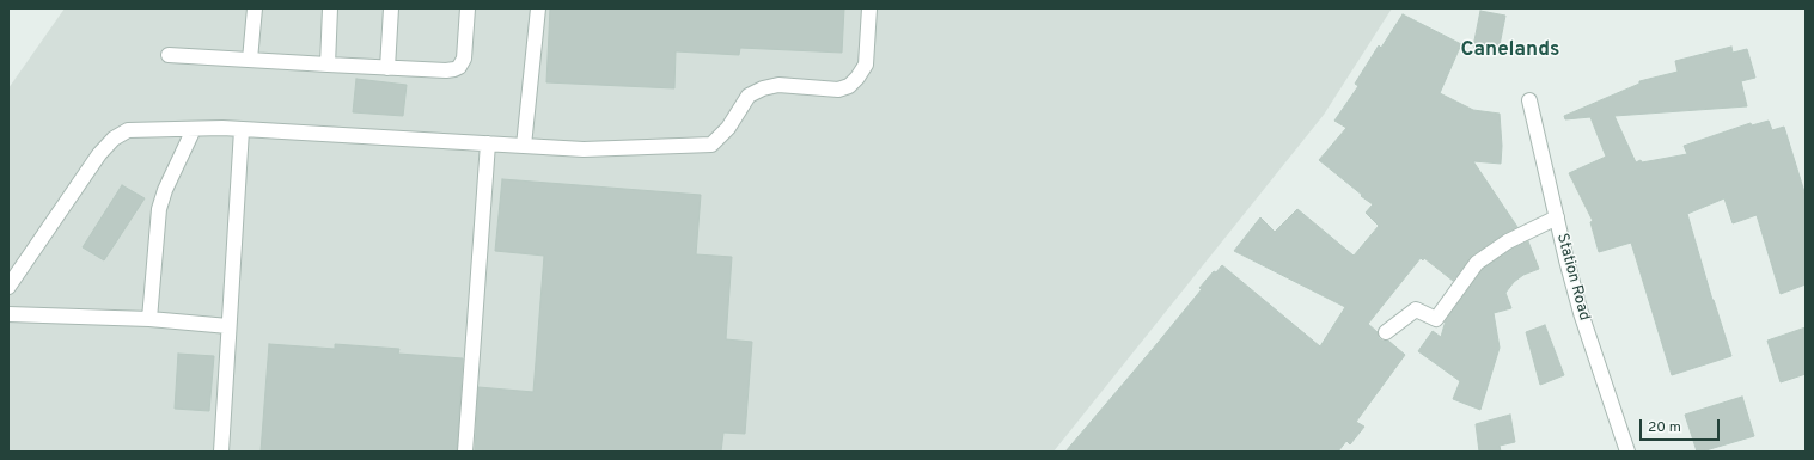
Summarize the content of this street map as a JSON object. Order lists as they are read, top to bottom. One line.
{"streets":{"street":["Station Road"]},"districts":["Canelands"],"scale_bar":"20 m"}
